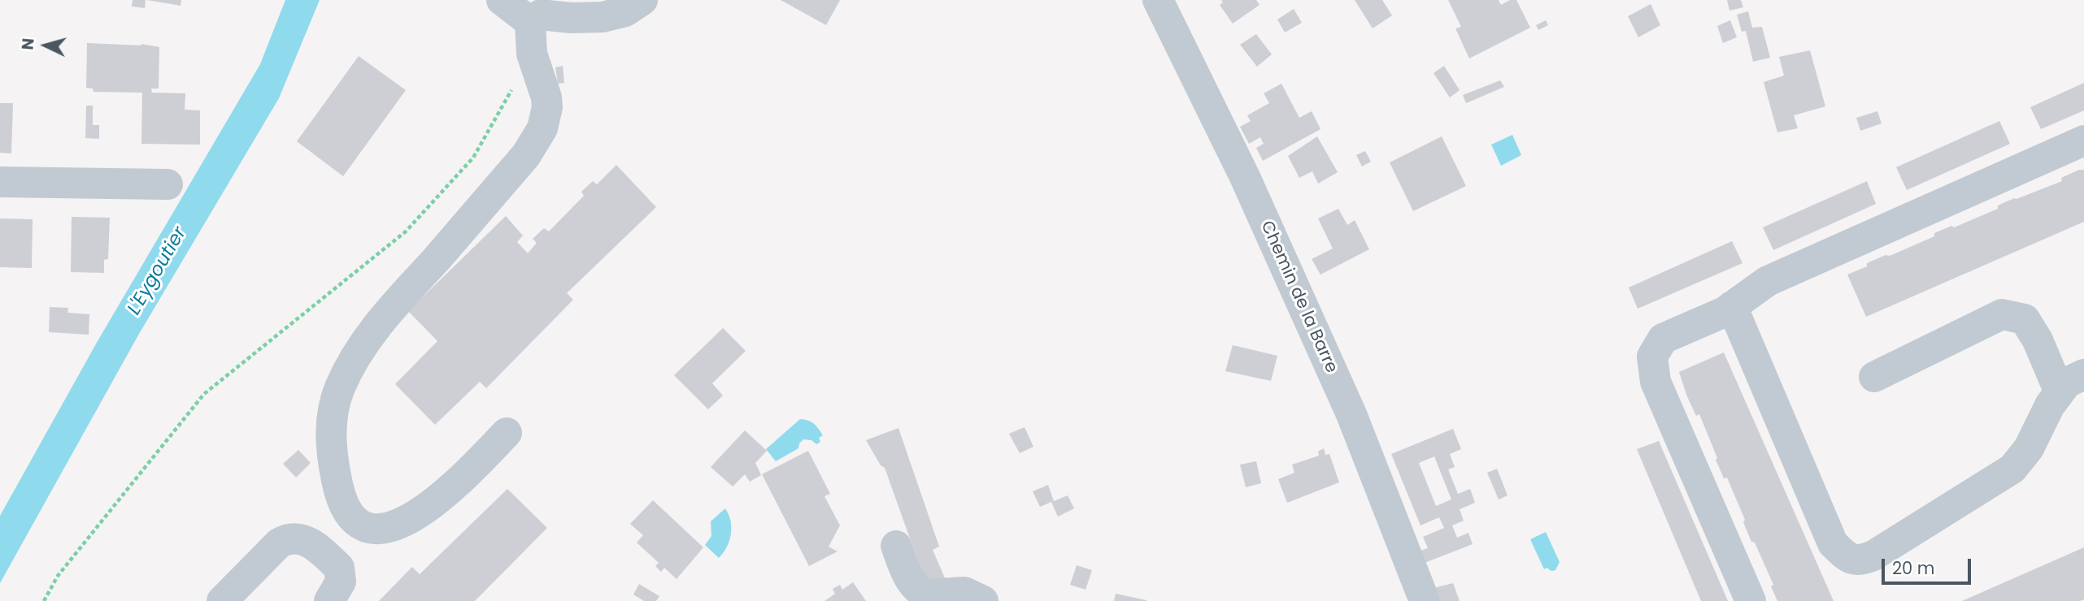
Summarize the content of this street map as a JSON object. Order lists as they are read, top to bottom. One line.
{"streets":{"street":["Chemin de la Barre"]},"water":["L'Eygoutier"],"scale_bar":"20 m","north":"left"}
